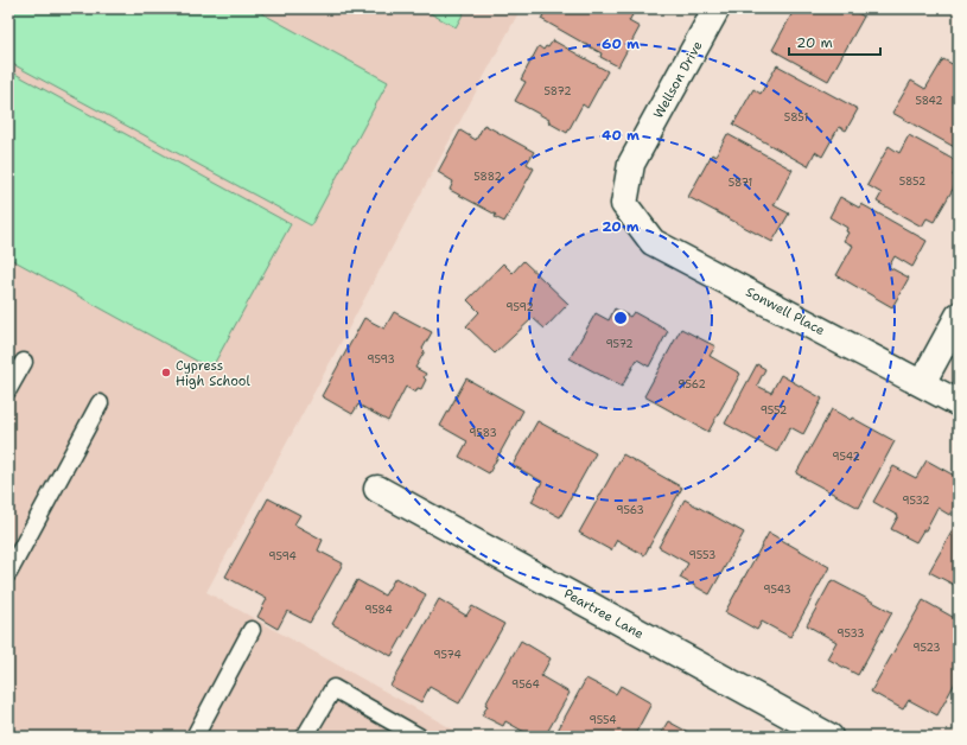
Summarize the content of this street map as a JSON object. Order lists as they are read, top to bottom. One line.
{"streets":{"street":["Wellson Drive","Sonwell Place","Peartree Lane"]},"crossings":[["Wellson Drive","Sonwell Place"]],"places":["Cypress High School"],"house_numbers":["5872","5842","5851","5882","5852","5871","9592","9572","9593","9562","9552","9583","9542","9532","9563","9553","9594","9543","9584","9533","9523","9574","9564","9554"],"scale_bar":"20 m","rings":["60 m","40 m","20 m"]}
